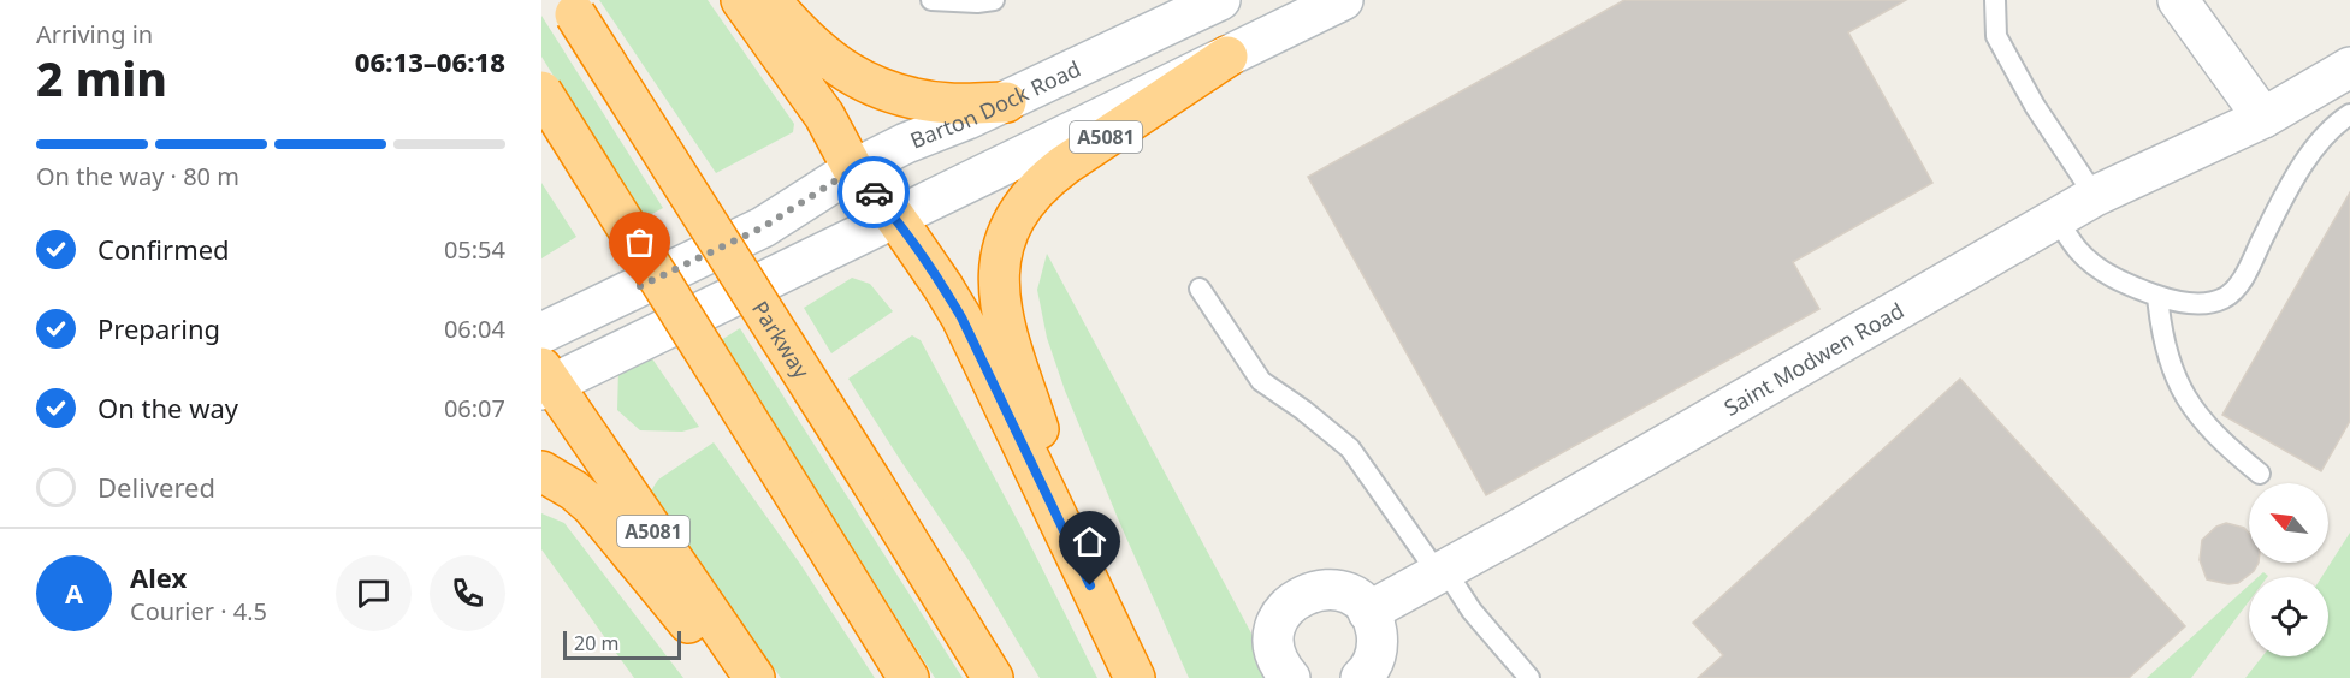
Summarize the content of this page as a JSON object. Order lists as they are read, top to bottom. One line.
{"streets":{"highway":["A5081","Parkway"],"main road":["Barton Dock Road","Saint Modwen Road"]},"scale_bar":"20 m","north":"top left","page":{"heading":["2 min","Arriving in","06:13–06:18"],"panel":["Alex","Courier · 4.5"],"bar":"On the way · 80 m","list":[["Confirmed","05:54"],["Preparing","06:04"],["On the way","06:07"],"Delivered"],"round":"A","scale":"20 m"}}
